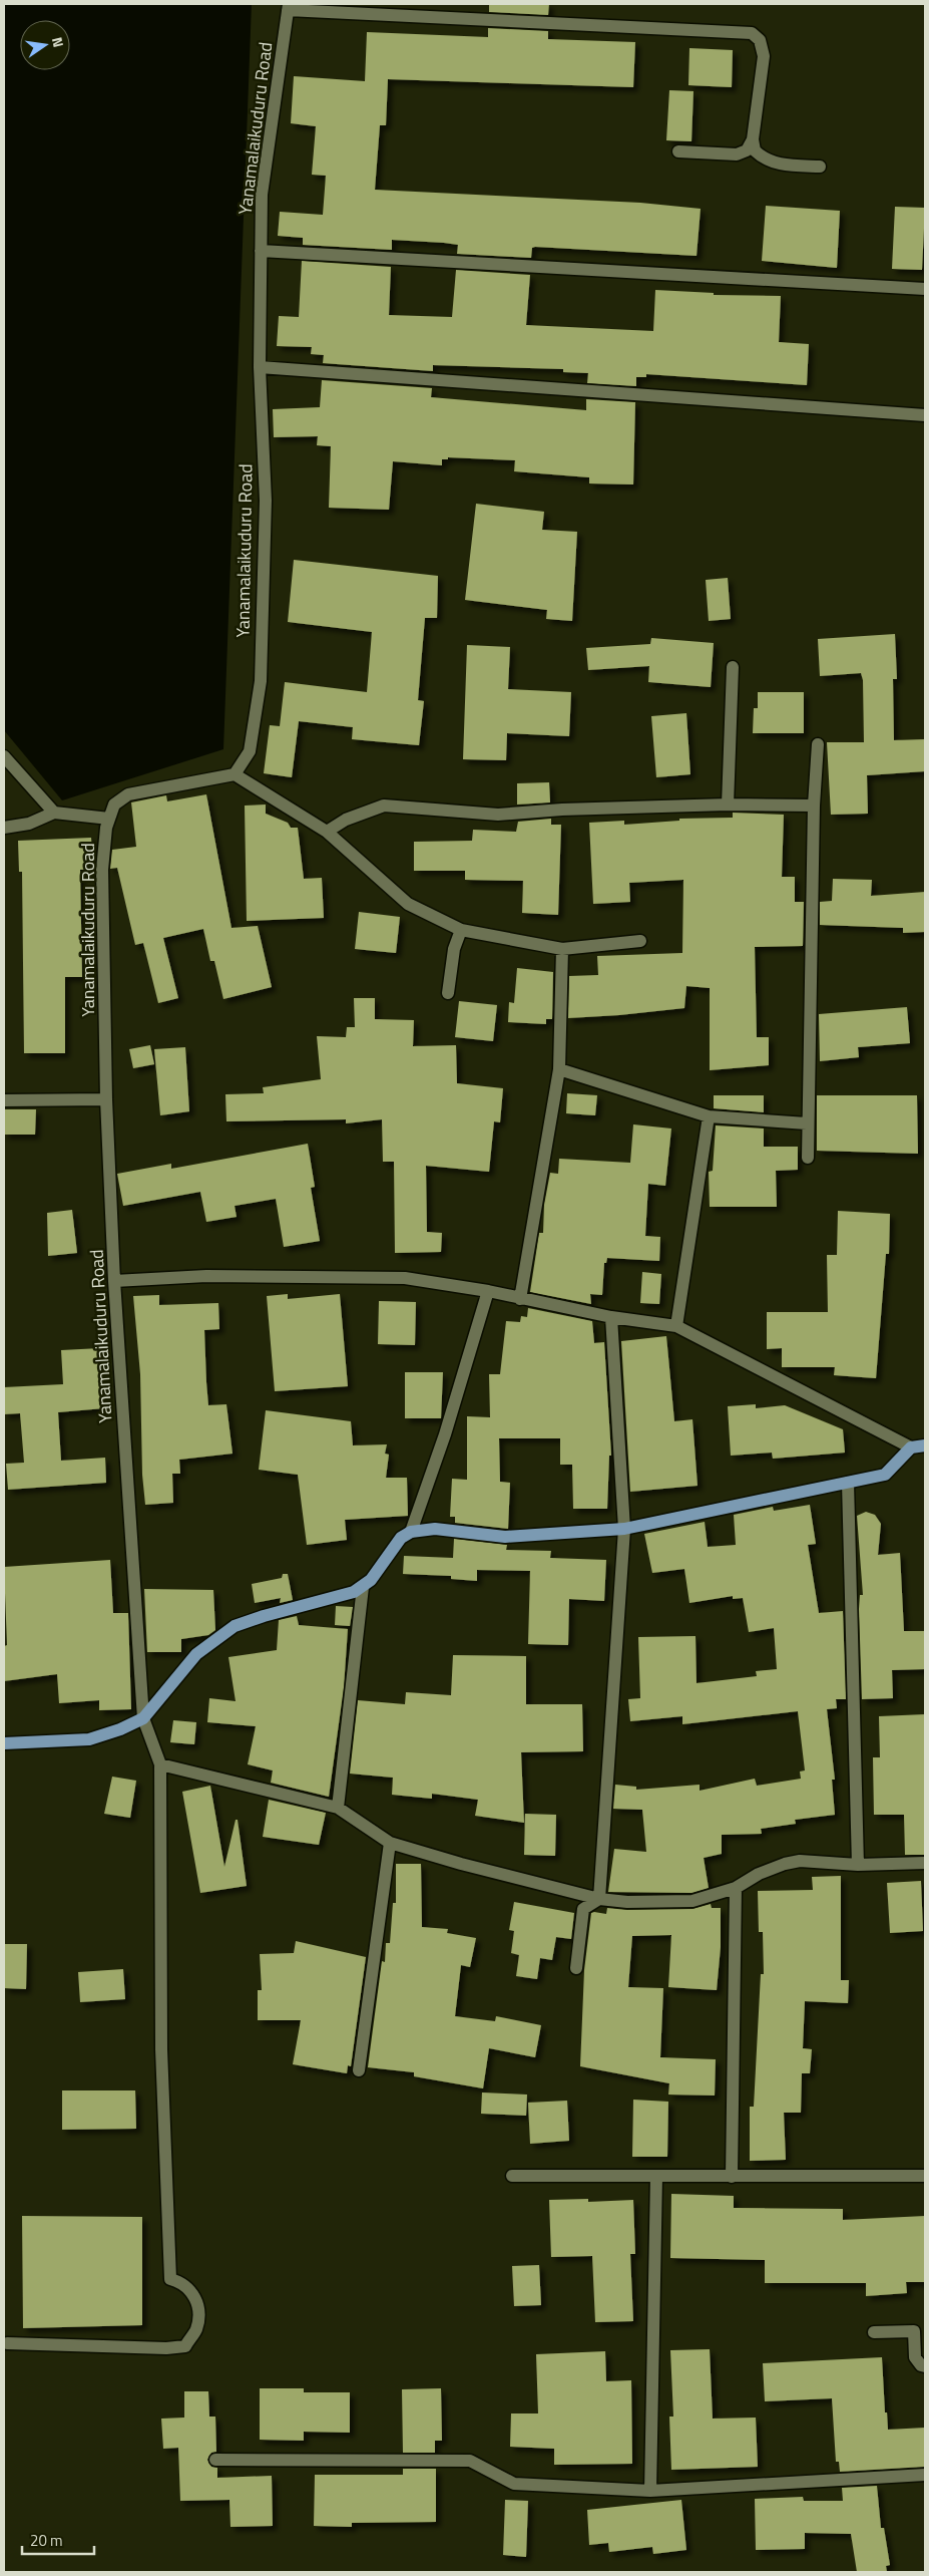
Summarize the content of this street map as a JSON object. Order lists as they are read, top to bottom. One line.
{"streets":{"street":["Yanamalaikuduru Road"]},"scale_bar":"20 m","north":"right"}
